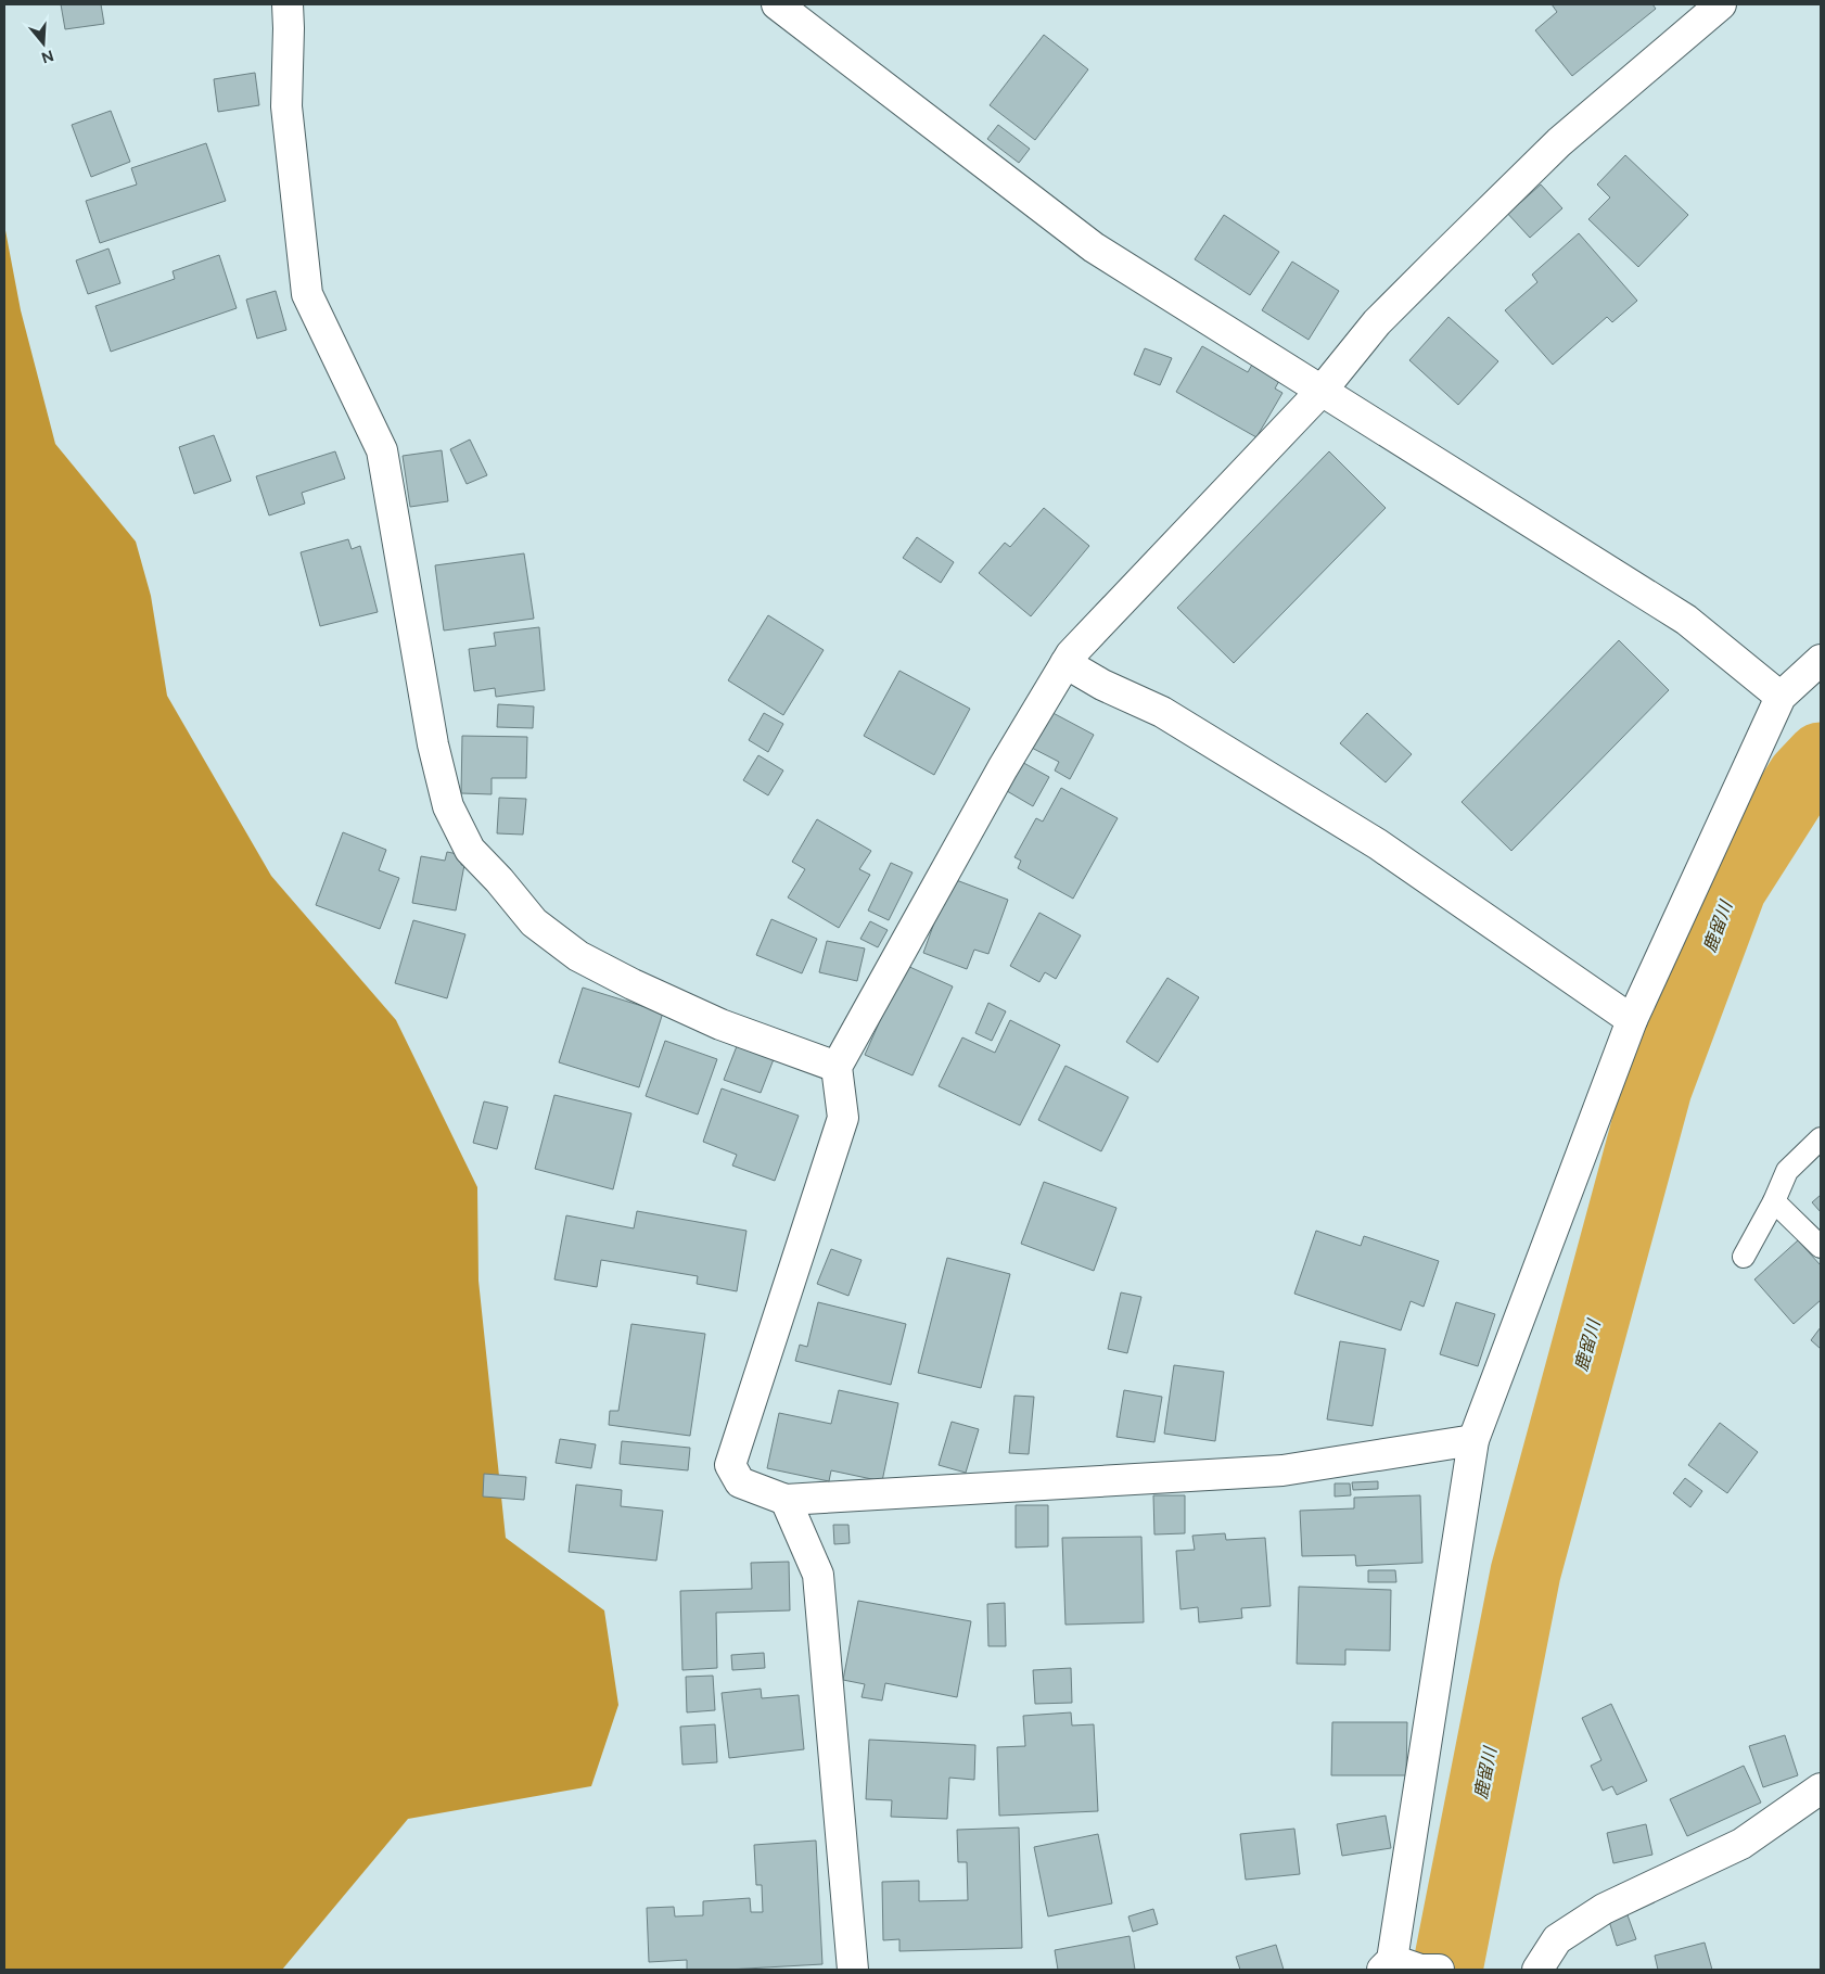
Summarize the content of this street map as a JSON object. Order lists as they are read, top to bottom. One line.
{"water":["鹿留川"],"north":"bottom"}
